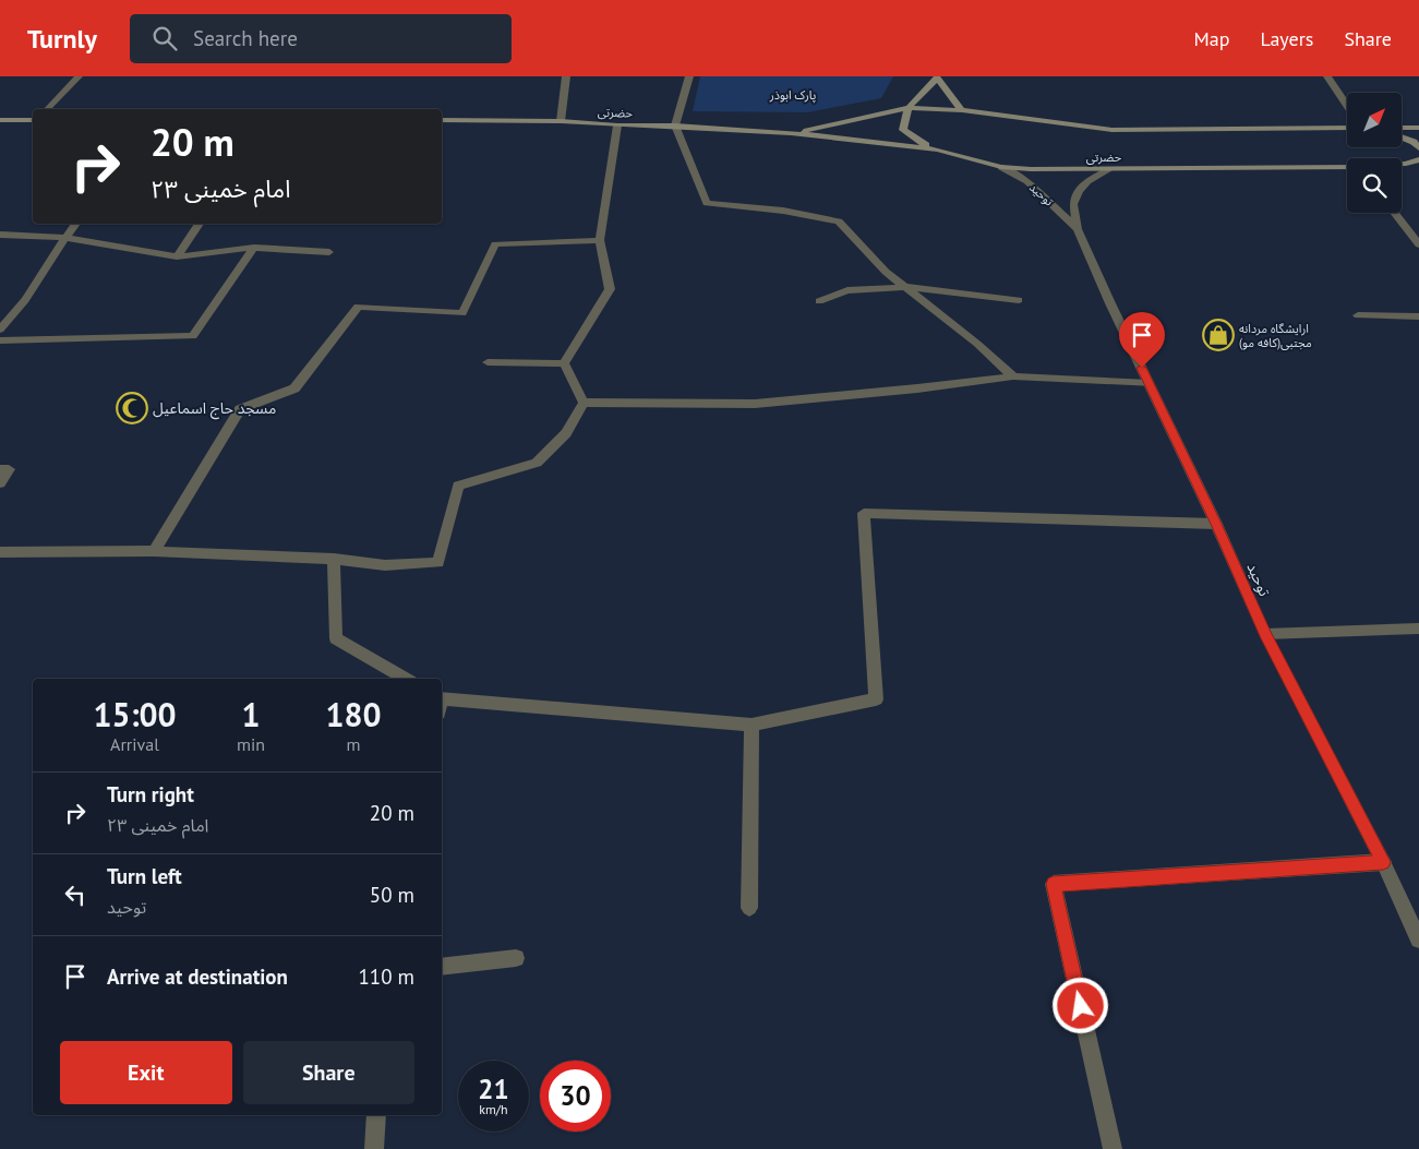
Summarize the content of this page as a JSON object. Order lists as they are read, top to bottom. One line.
{"streets":{"main road":["حضرتی"],"street":["توحید"]},"crossings":[["حضرتی","توحید"]],"parks":["پارک ابوذر"],"places":{"shop":["ارایشگاه مردانه مجتبی(کافه مو)"],"mosque":["مسجد حاج اسماعیل"]},"north":"top right","page":{"header":"Turnly","search":"Search here","nav":["Map","Layers","Share"],"turn":["20 m","امام خمینی ۲۳"],"eta":["15:00","Arrival","1","min","180","m"],"list":[{"name":"Turn right","note":"امام خمینی ۲۳","value":"20 m"},{"name":"Turn left","note":"توحید","value":"50 m"},{"name":"Arrive at destination","value":"110 m"}],"buttons":["Exit","Share"],"speed":"21 km/h","limit":"30"}}
